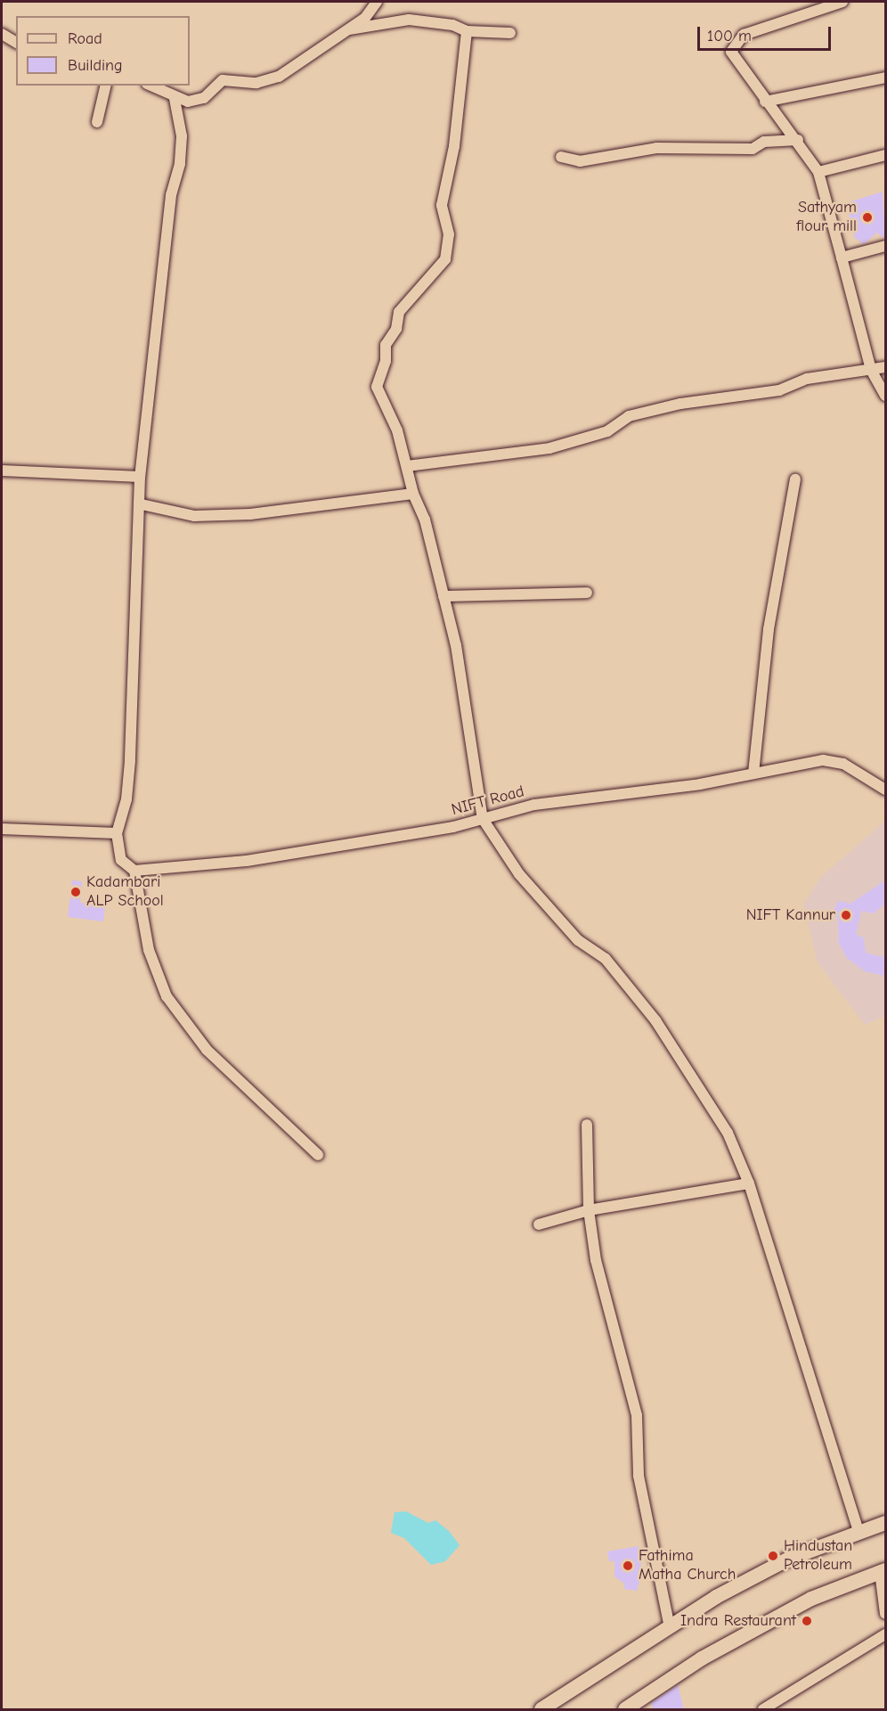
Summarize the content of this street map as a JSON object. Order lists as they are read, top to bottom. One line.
{"streets":{"street":["NIFT Road"]},"places":["Sathyam flour mill","Kadambari ALP School","NIFT Kannur","Hindustan Petroleum","Fathima Matha Church","Indra Restaurant"],"legend":["Road","Building"],"scale_bar":"100 m"}
